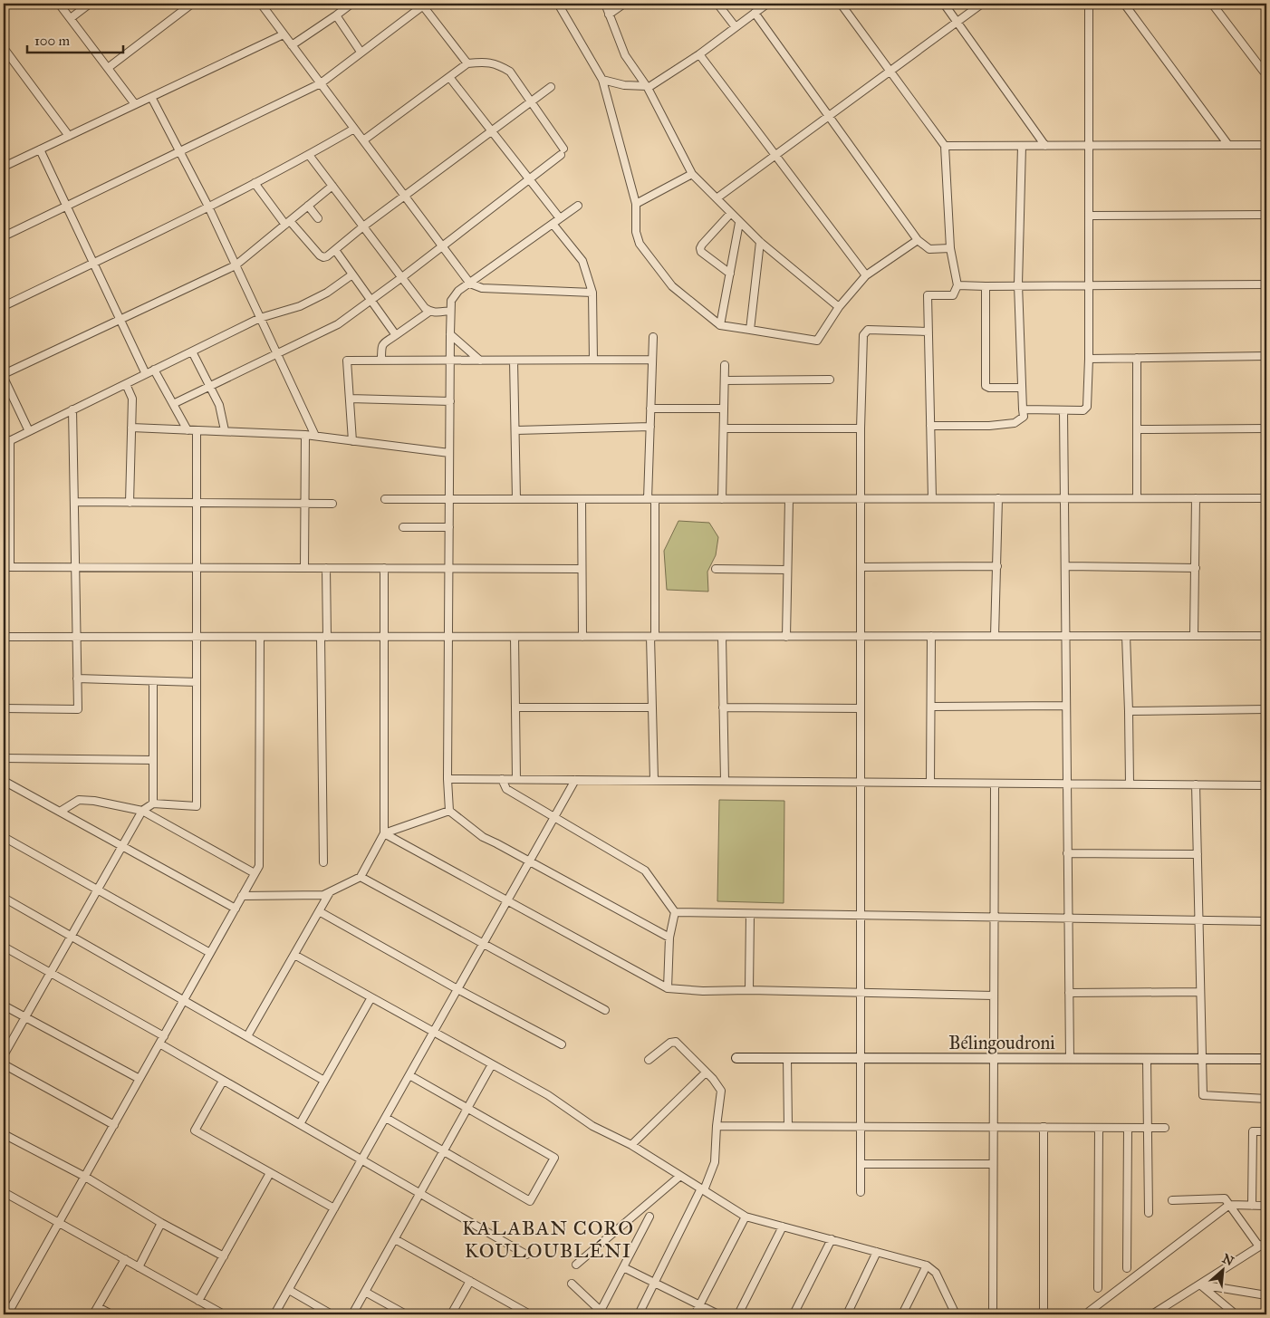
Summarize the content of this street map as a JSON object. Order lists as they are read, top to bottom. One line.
{"streets":{"street":["Bélingoudroni"]},"districts":["KALABAN CORO KOULOUBLÉNI"],"scale_bar":"100 m","north":"top right"}
